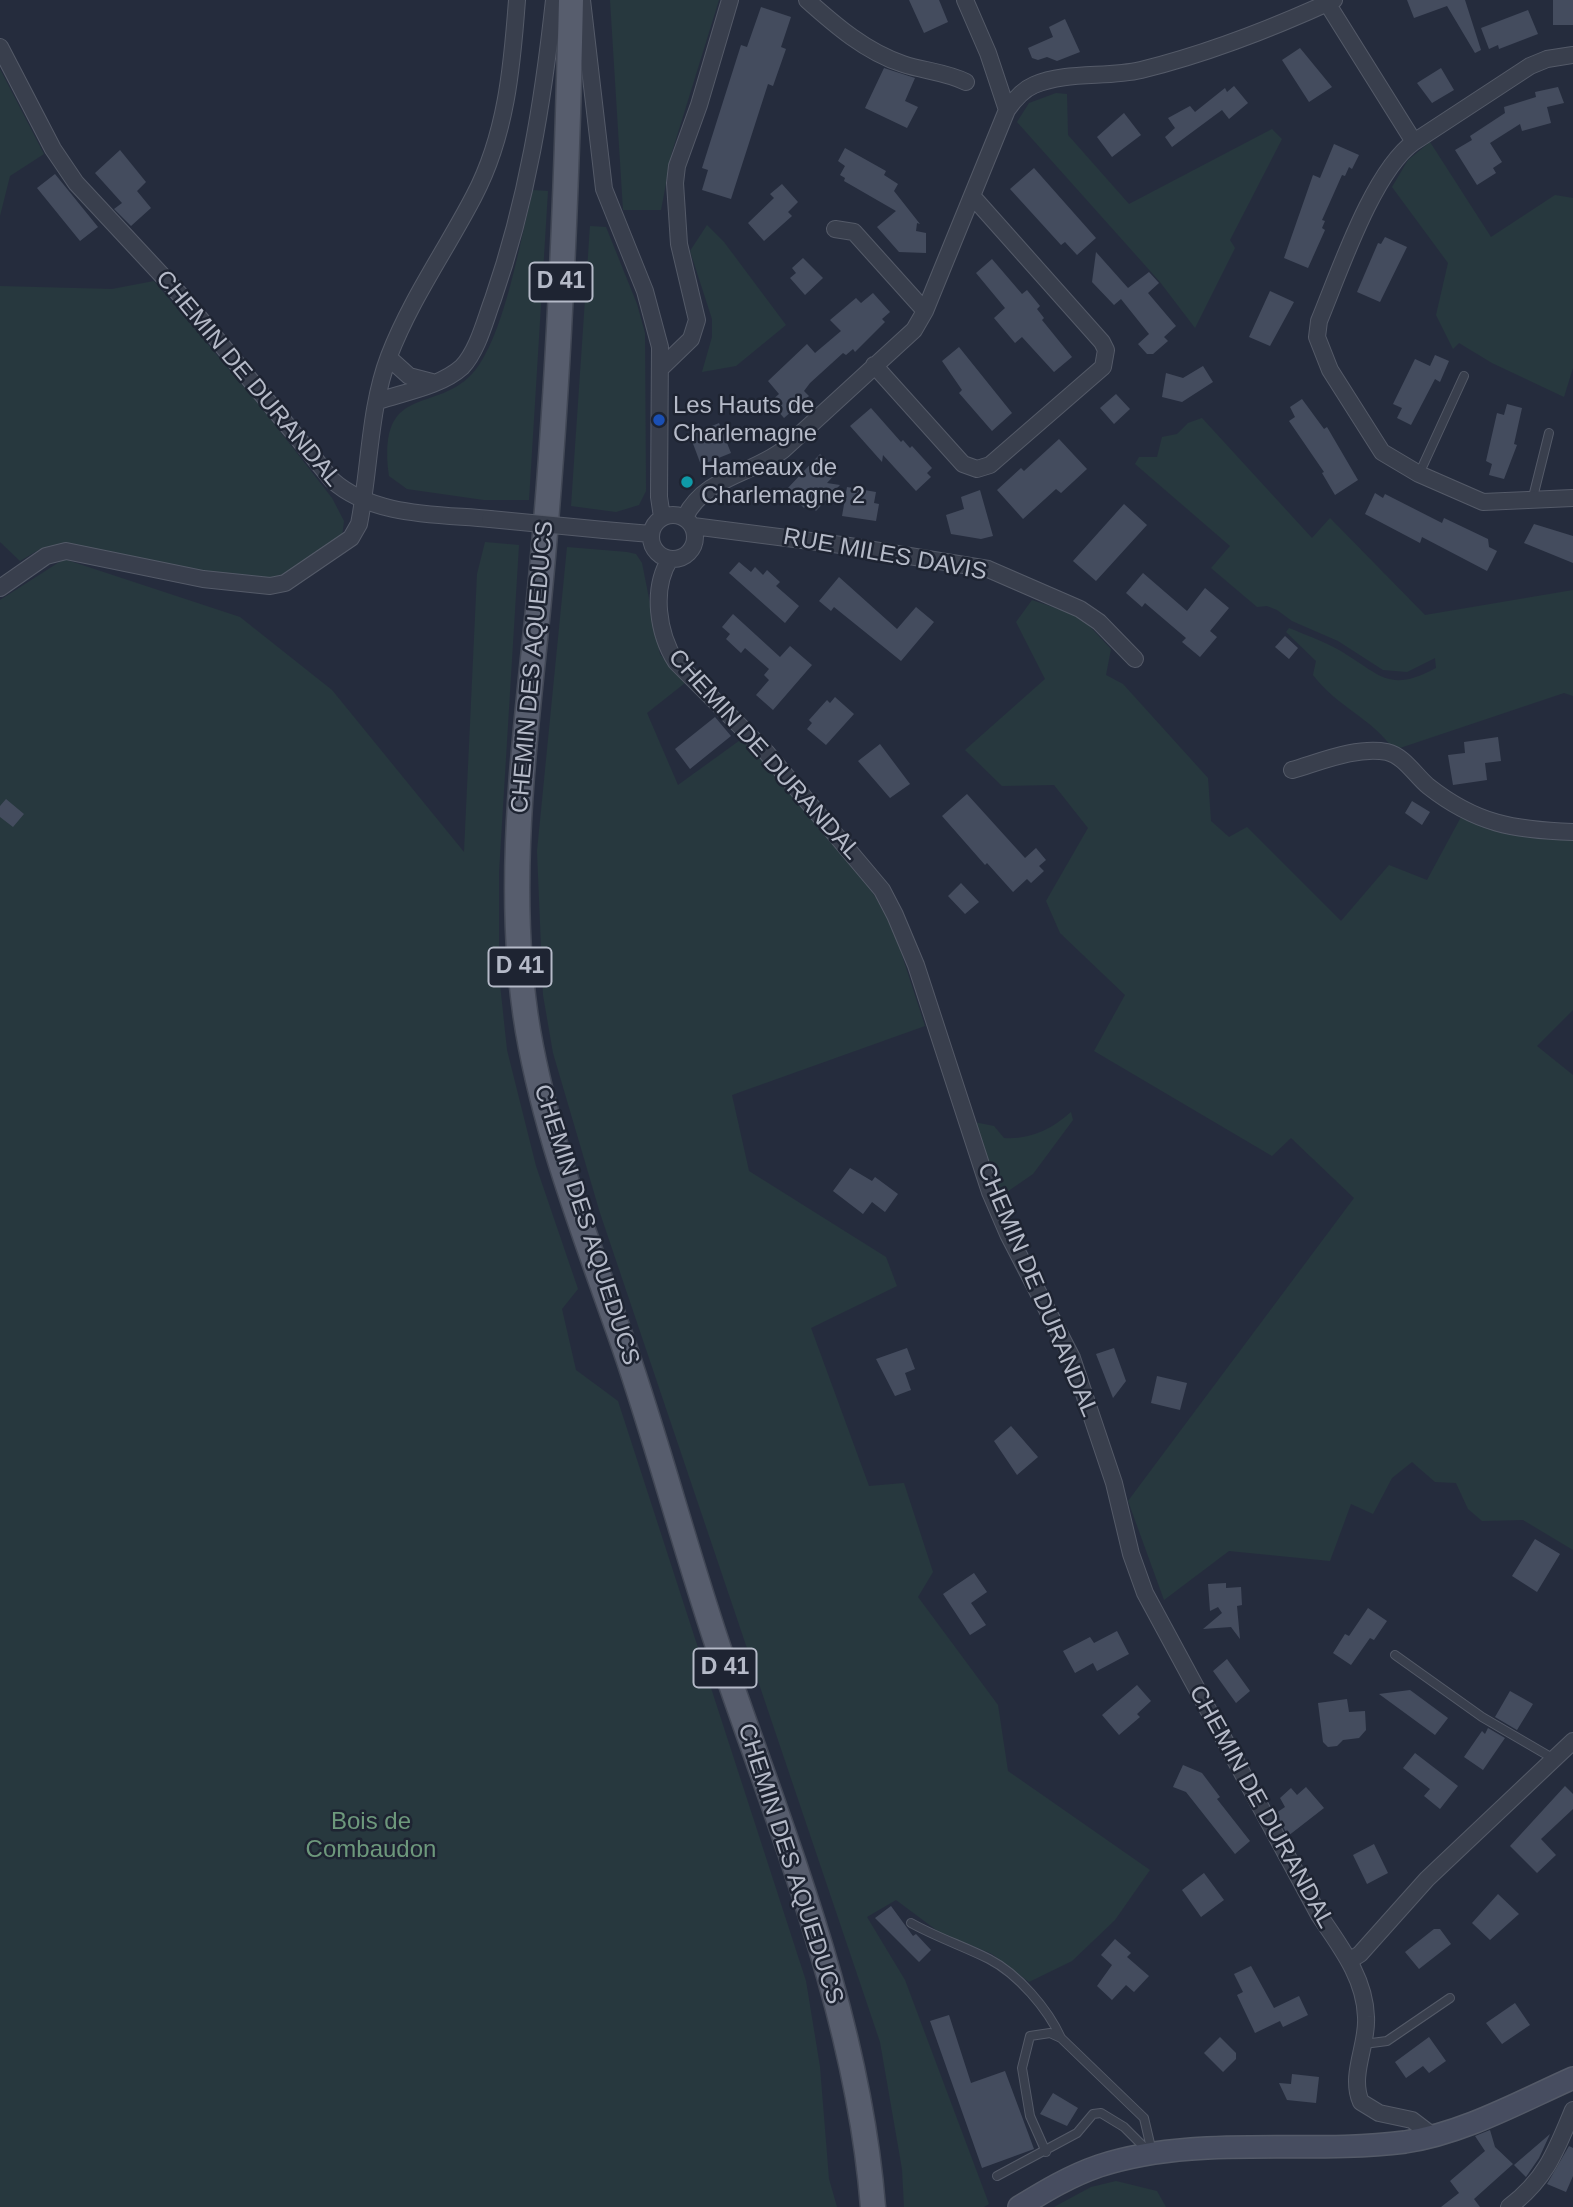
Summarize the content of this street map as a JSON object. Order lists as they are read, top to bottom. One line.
{"streets":{"main road":["D 41","CHEMIN DES AQUEDUCS"],"street":["CHEMIN DE DURANDAL","RUE MILES DAVIS"]},"crossings":[["CHEMIN DE DURANDAL","RUE MILES DAVIS"]],"parks":["Bois de Combaudon"],"places":["Les Hauts de Charlemagne","Hameaux de Charlemagne 2"]}
